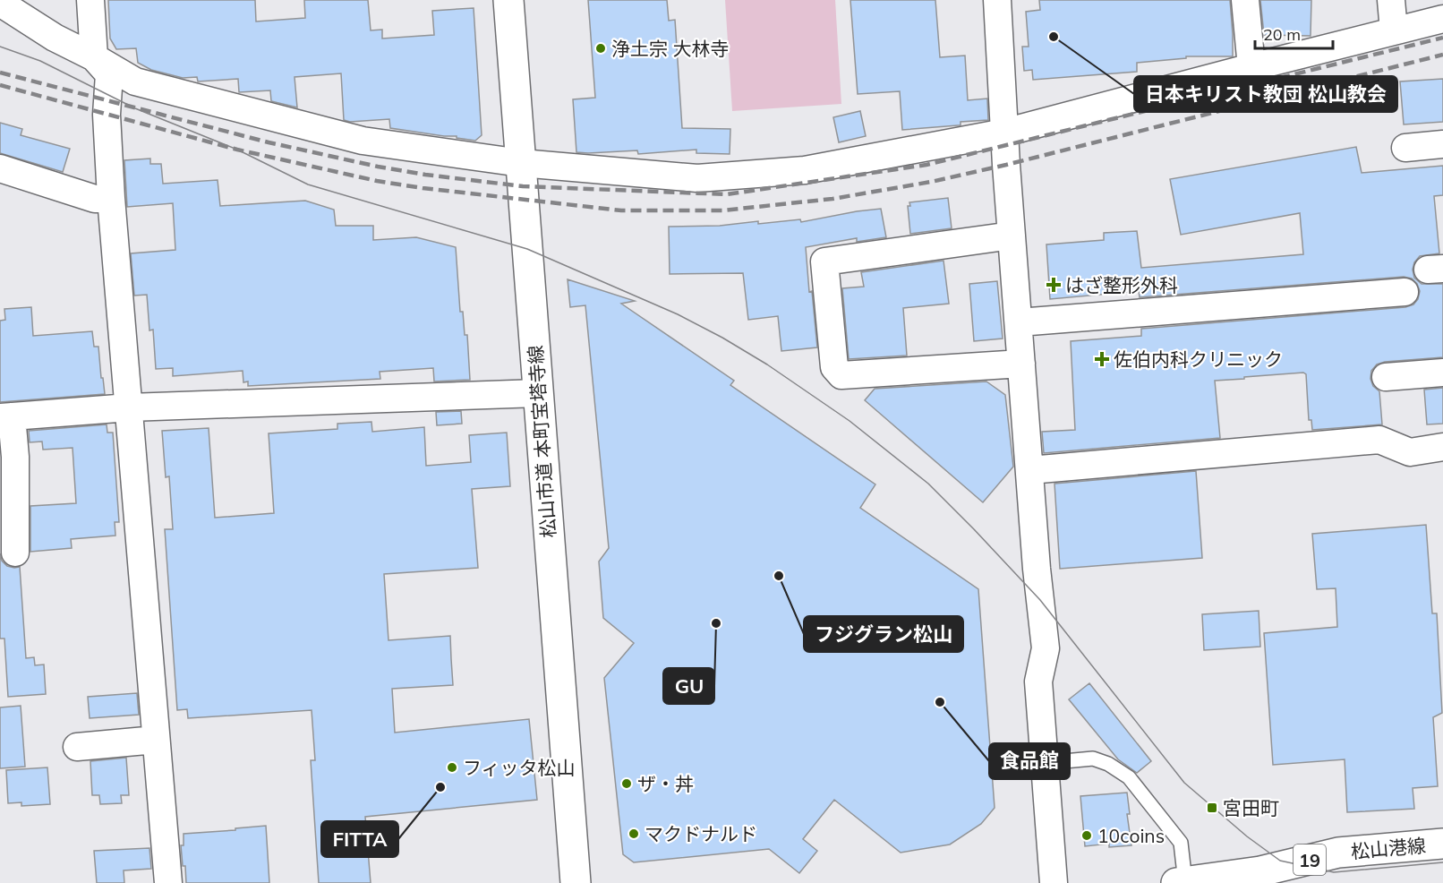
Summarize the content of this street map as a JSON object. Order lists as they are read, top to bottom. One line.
{"streets":{"street":["松山市道 本町宝塔寺線","松山港線","19"]},"places":{"other":["日本キリスト教団 松山教会","浄土宗 大林寺","フジグラン松山","GU","食品館","フィッタ松山","ザ・丼","FITTA","マクドナルド","10coins"],"health":["はざ整形外科","佐伯内科クリニック"],"transit":["宮田町"]},"scale_bar":"20 m"}
